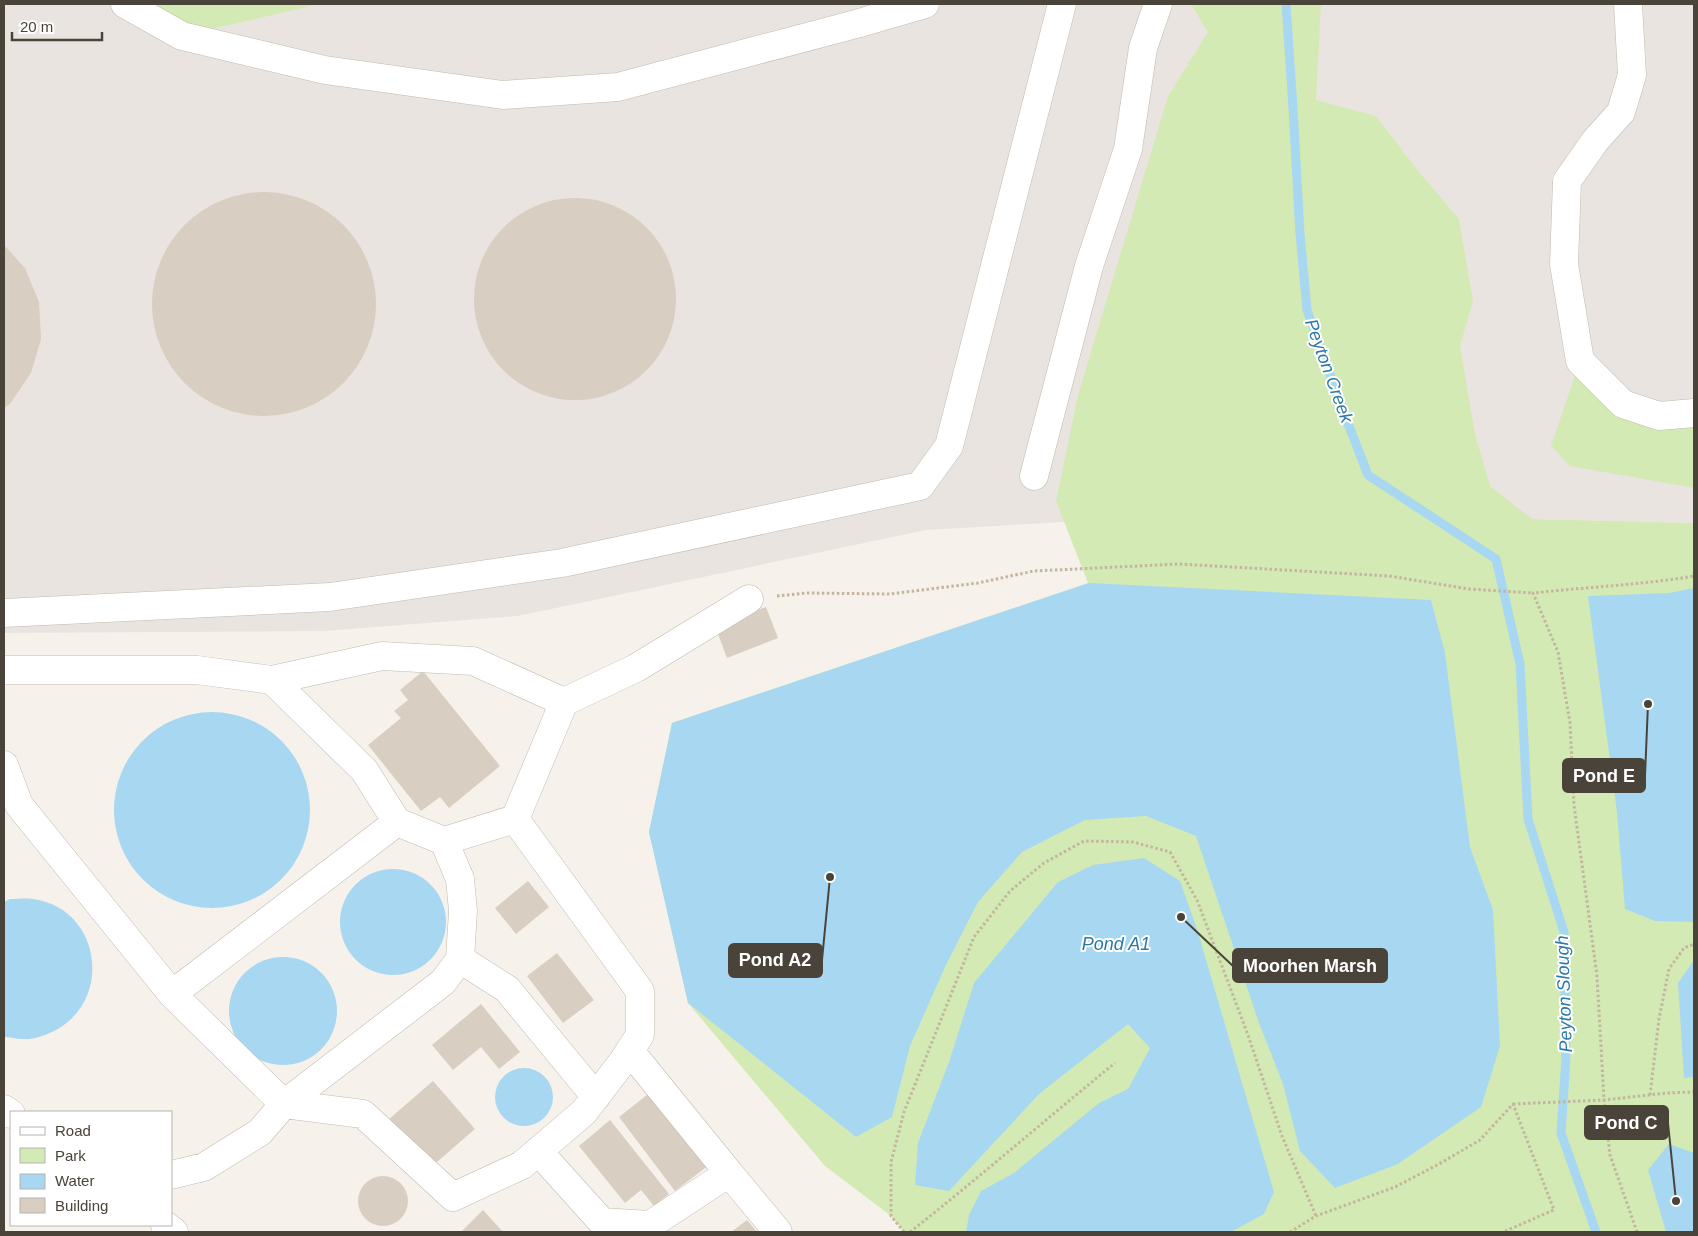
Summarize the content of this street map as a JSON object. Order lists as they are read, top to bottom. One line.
{"water":["Peyton Creek","Pond A1","Peyton Slough"],"places":["Pond E","Pond A2","Moorhen Marsh","Pond C"],"legend":["Road","Park","Water","Building"],"scale_bar":"20 m"}
